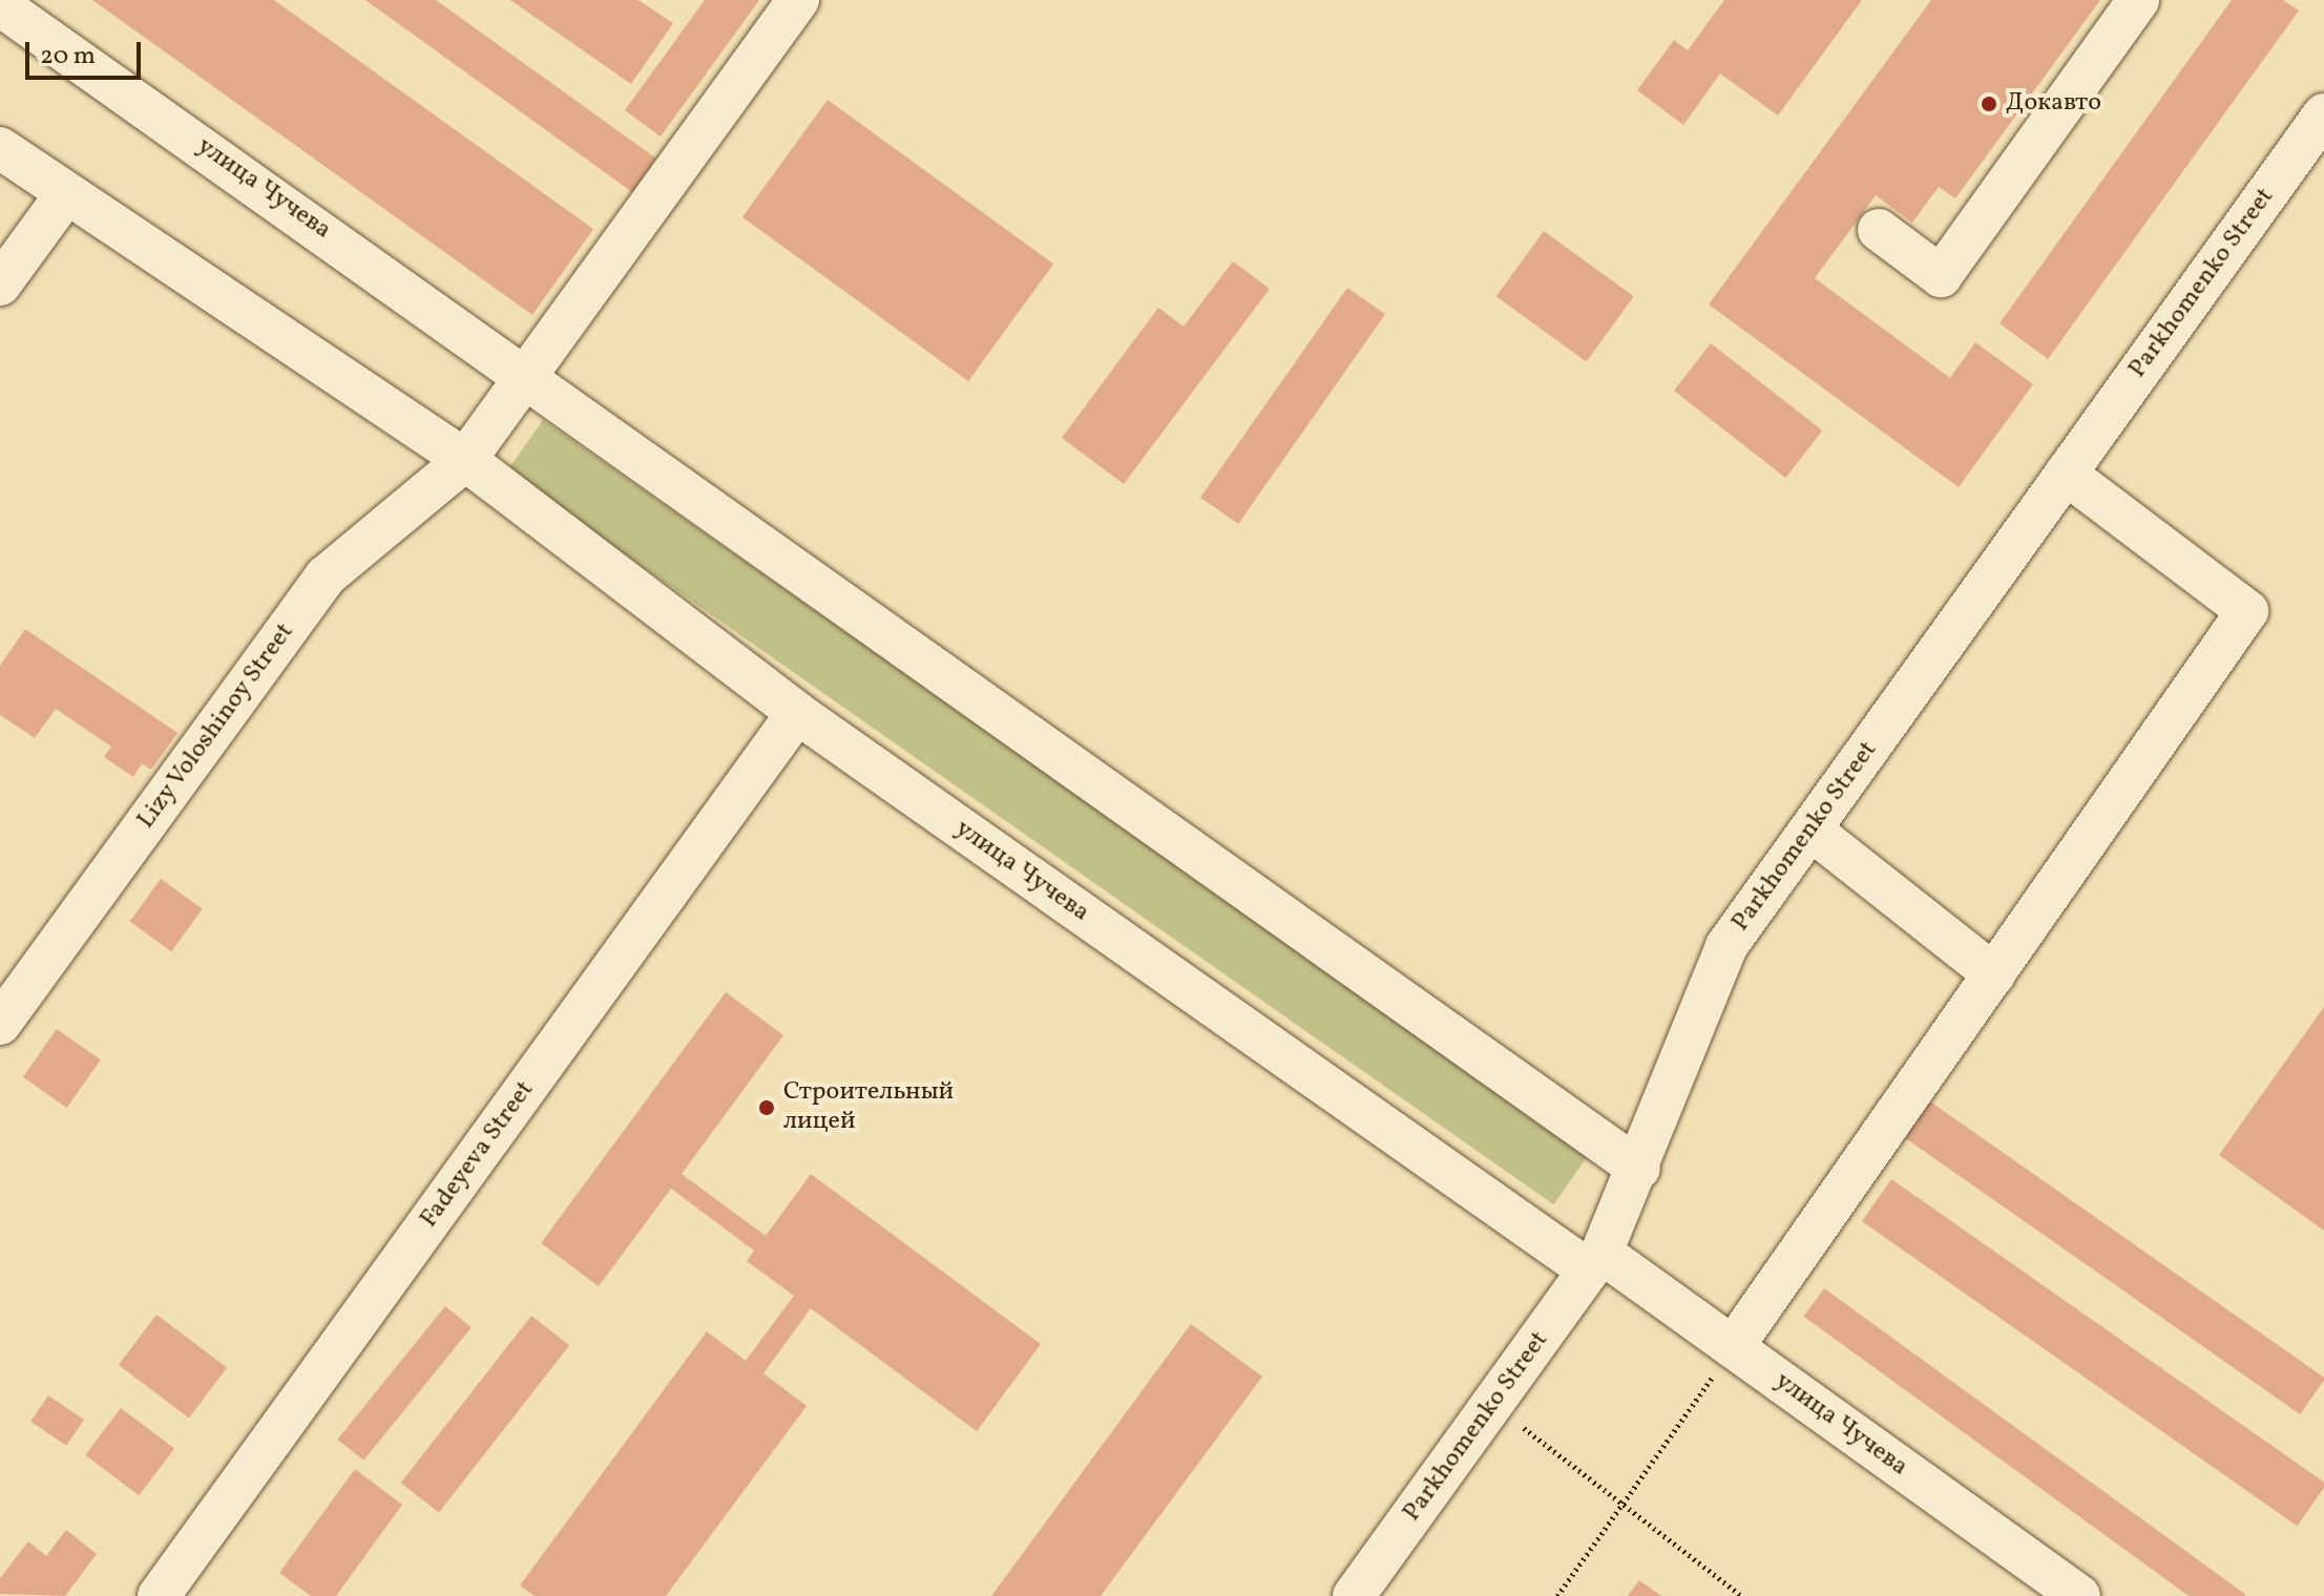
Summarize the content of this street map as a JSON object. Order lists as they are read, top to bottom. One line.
{"streets":{"street":["улица Чучева","Parkhomenko Street","Lizy Voloshinoy Street","Fadeyeva Street"]},"crossings":[["улица Чучева","Parkhomenko Street"],["улица Чучева","Lizy Voloshinoy Street"],["улица Чучева","Fadeyeva Street"]],"places":["Докавто","Строительный лицей"],"scale_bar":"20 m"}
